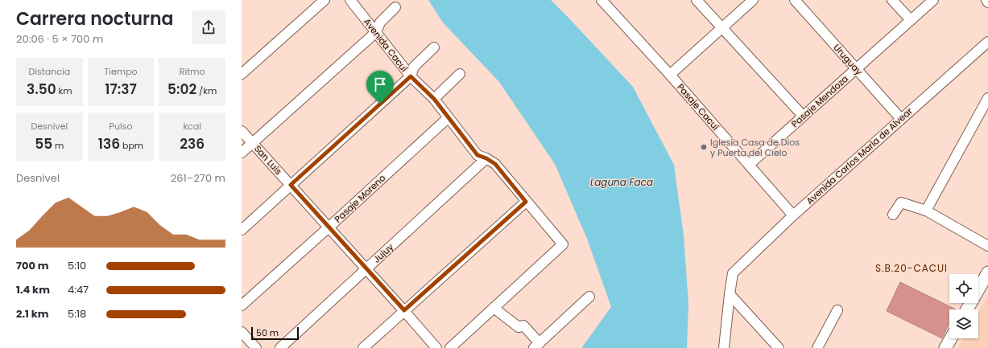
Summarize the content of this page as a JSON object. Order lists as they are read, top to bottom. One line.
{"streets":{"street":["Avenida Cacuí","Uruguay","Pasaje Mendoza","Pasaje Cacuí","Avenida Carlos María de Alvear","San Luis","Pasaje Moreno","Jujuy"]},"crossings":[["Avenida Cacuí","Pasaje Moreno"],["Avenida Cacuí","Jujuy"],["Uruguay","Pasaje Mendoza"],["Uruguay","Avenida Carlos María de Alvear"],["Pasaje Mendoza","Pasaje Cacuí"],["Pasaje Cacuí","Avenida Carlos María de Alvear"],["San Luis","Pasaje Moreno"],["San Luis","Jujuy"]],"districts":["S.B.20-CACUI"],"water":["Laguna Faca"],"places":["Iglesia Casa de Dios y Puerta del Cielo"],"scale_bar":"50 m","page":{"heading":["Carrera nocturna","20:06 · 5 × 700 m"],"stats":[["Distancia","3.50 km"],["Tiempo","17:37"],["Ritmo","5:02 /km"],["Desnivel","55 m"],["Pulso","136 bpm"],["kcal","236"]],"chart":["Desnivel","261–270 m"],"list":[{"name":"700 m","note":"5:10"},{"name":"1.4 km","note":"4:47"},{"name":"2.1 km","note":"5:18"}],"scale":"50 m"}}
